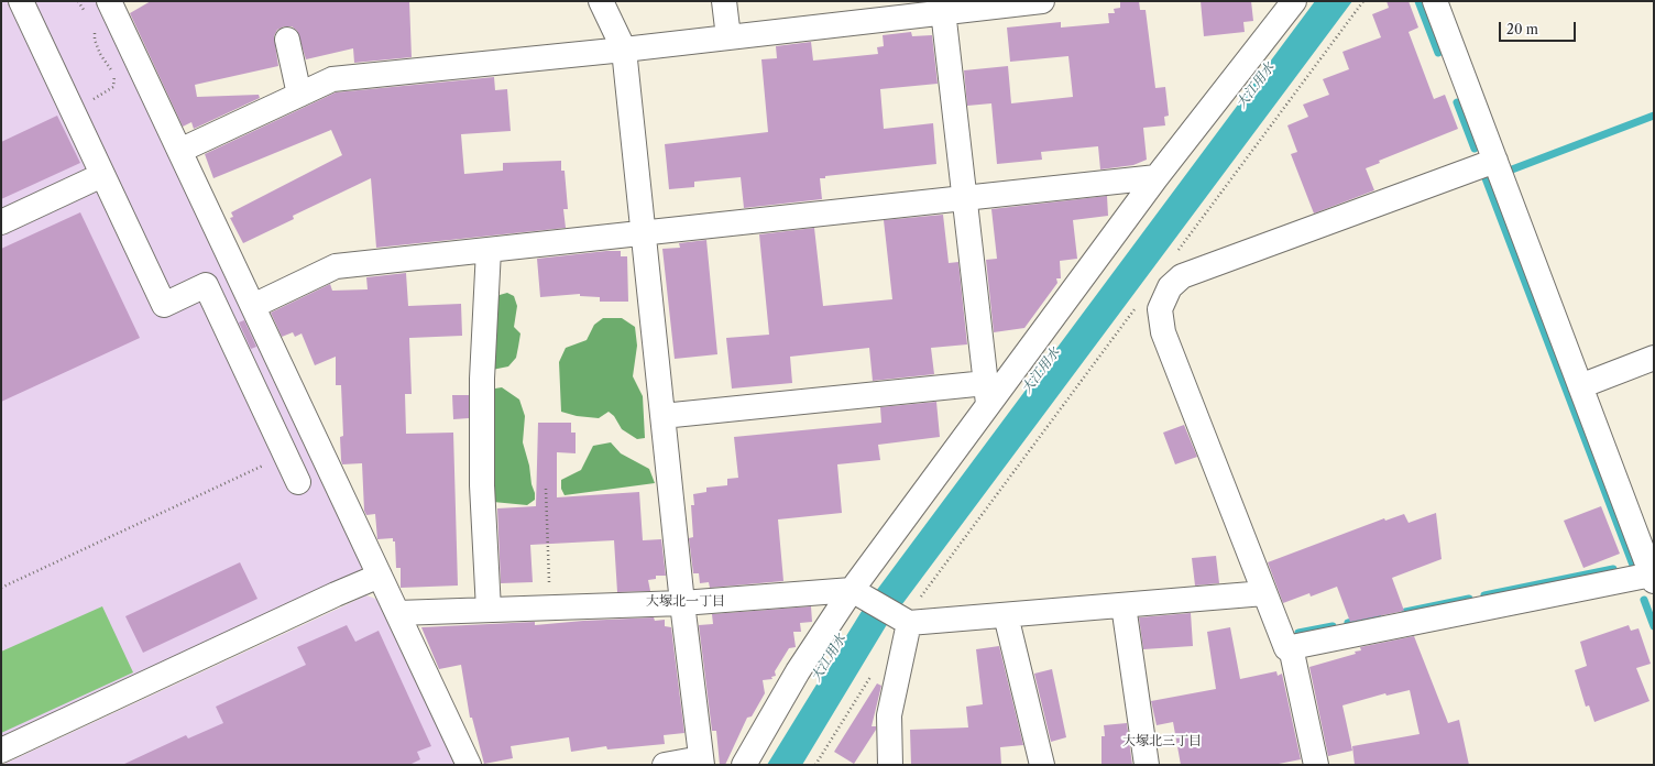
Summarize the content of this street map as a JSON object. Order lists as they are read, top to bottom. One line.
{"districts":["大塚北一丁目","大塚北三丁目"],"water":["大江用水"],"scale_bar":"20 m"}
